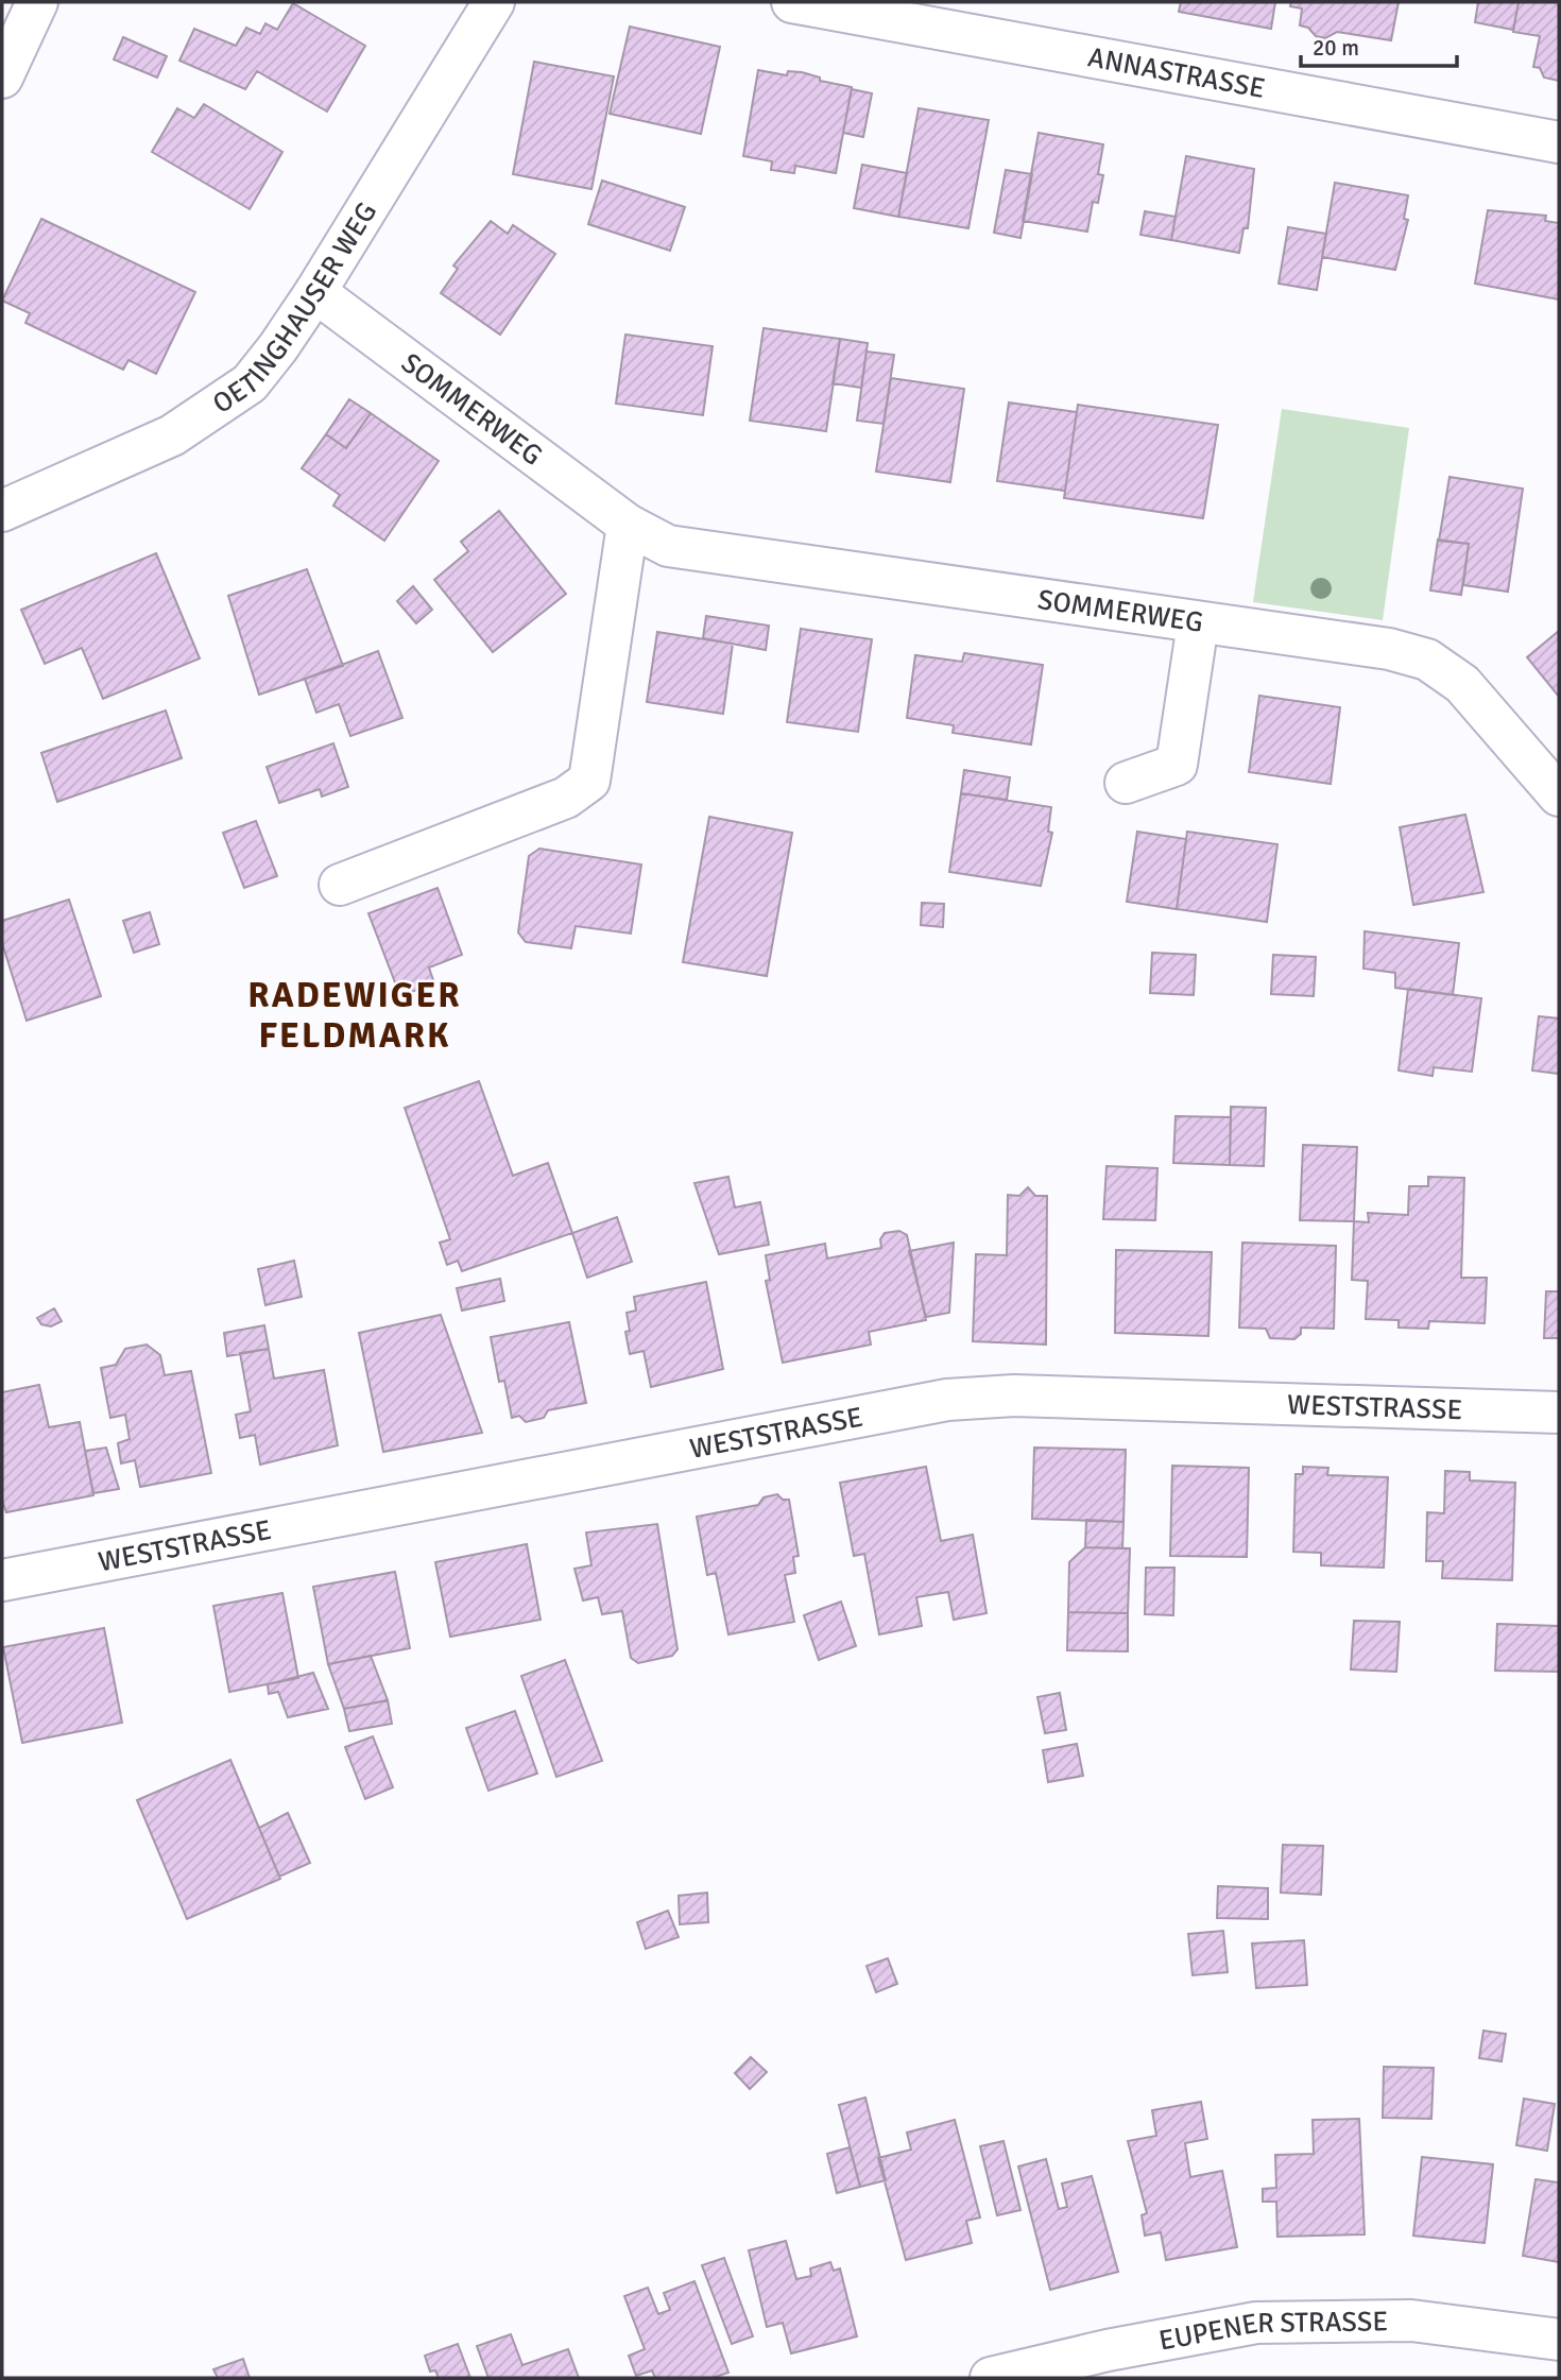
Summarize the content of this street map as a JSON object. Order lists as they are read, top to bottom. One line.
{"streets":{"street":["ANNASTRASSE","OETINGHAUSER WEG","SOMMERWEG","WESTSTRASSE","EUPENER STRASSE"]},"crossings":[["OETINGHAUSER WEG","SOMMERWEG"]],"districts":["RADEWIGER FELDMARK"],"scale_bar":"20 m"}
